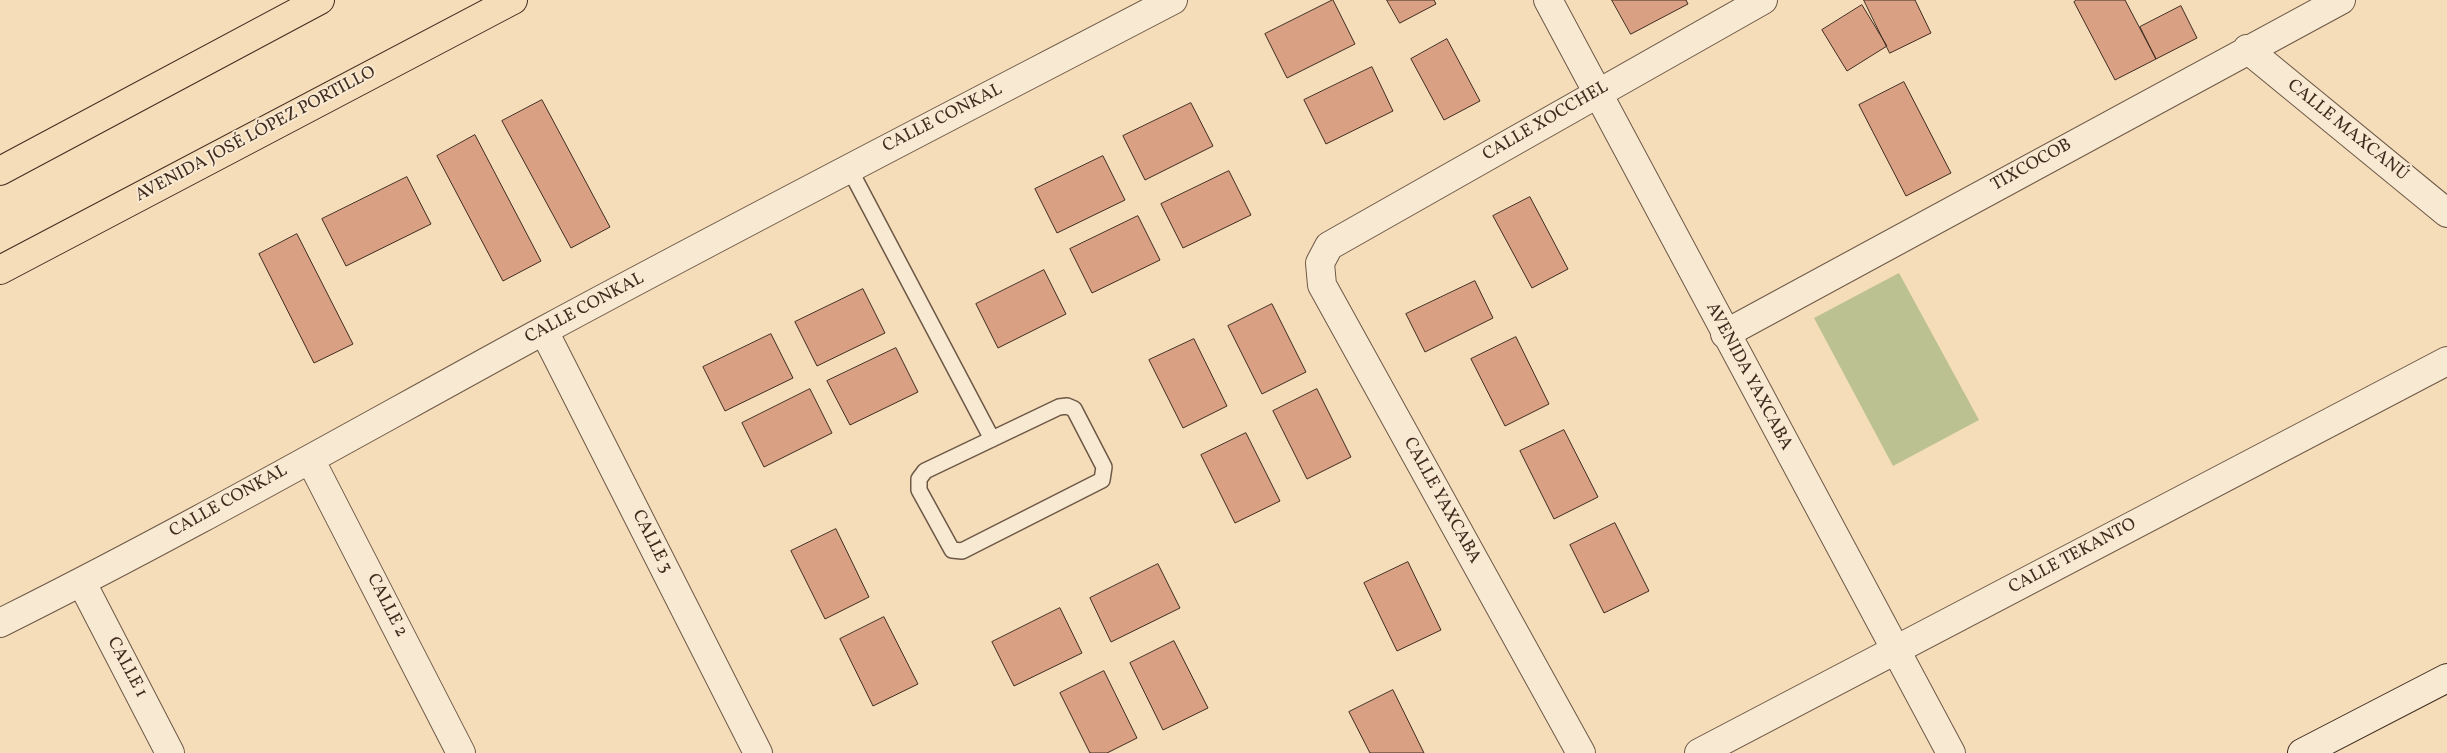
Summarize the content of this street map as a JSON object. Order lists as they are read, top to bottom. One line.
{"streets":{"main road":["AVENIDA JOSÉ LÓPEZ PORTILLO"],"street":["CALLE CONKAL","CALLE XOCCHEL","CALLE MAXCANÚ","TIXCOCOB","AVENIDA YAXCABA","CALLE YAXCABA","CALLE 3","CALLE TEKANTO","CALLE 2","CALLE 1"]},"crossings":[["CALLE CONKAL","CALLE 3"],["CALLE CONKAL","CALLE 2"],["CALLE CONKAL","CALLE 1"],["CALLE XOCCHEL","AVENIDA YAXCABA"],["CALLE XOCCHEL","CALLE YAXCABA"],["CALLE MAXCANÚ","TIXCOCOB"],["TIXCOCOB","AVENIDA YAXCABA"],["AVENIDA YAXCABA","CALLE TEKANTO"]]}
